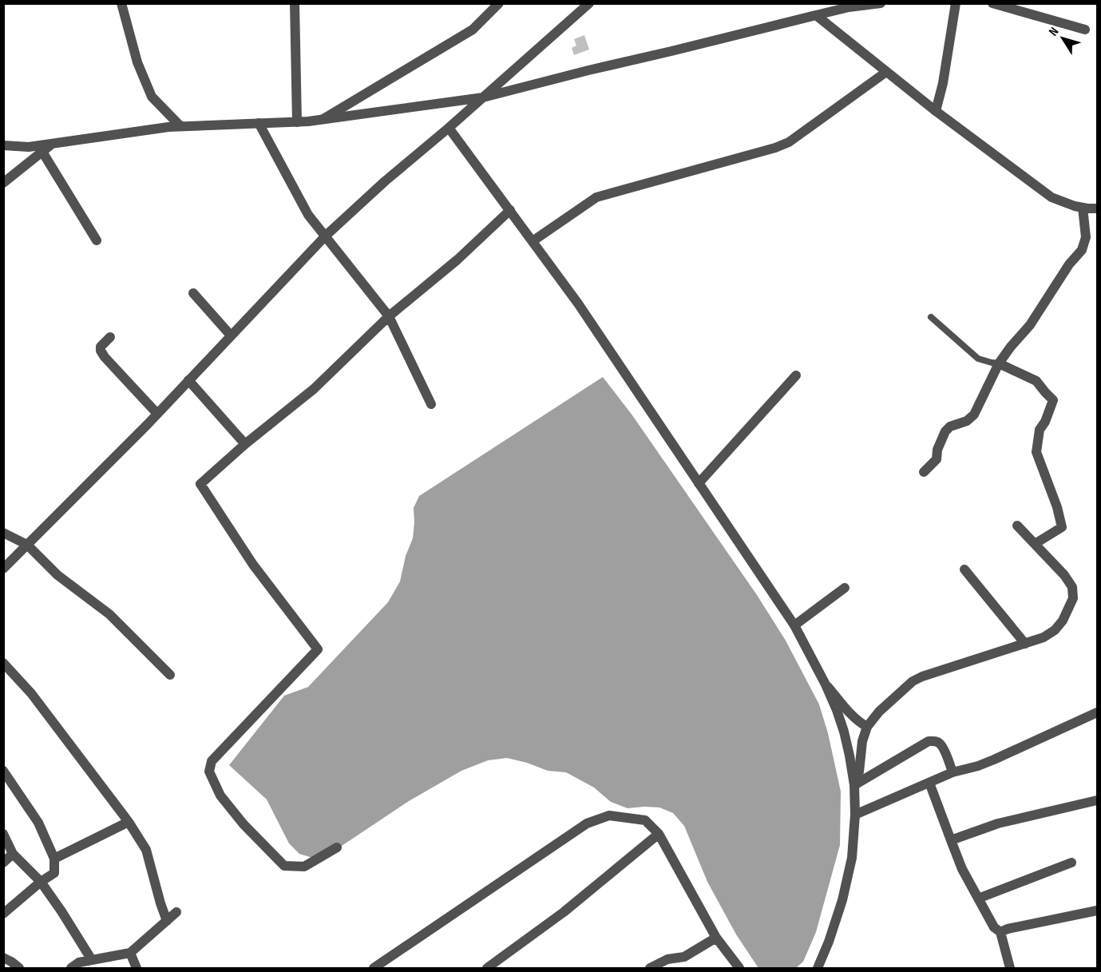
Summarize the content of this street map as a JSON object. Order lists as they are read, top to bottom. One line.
{"north":"top left"}
